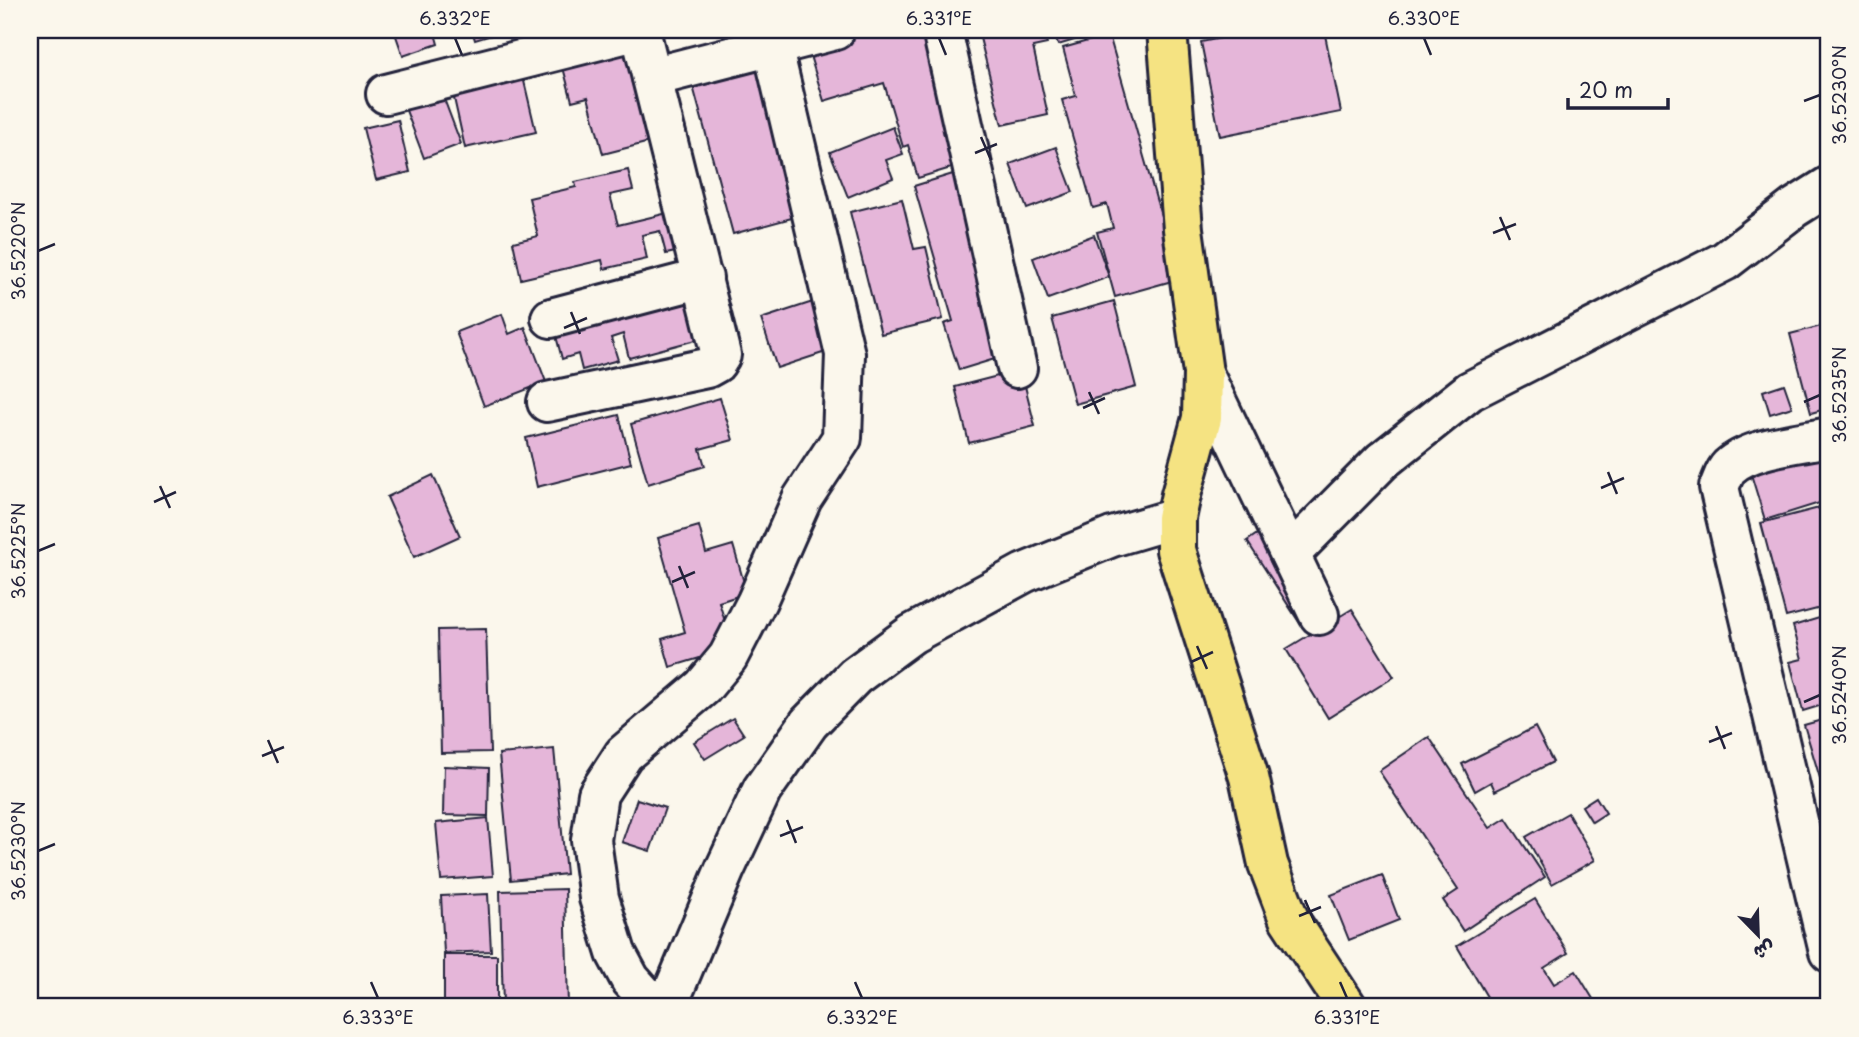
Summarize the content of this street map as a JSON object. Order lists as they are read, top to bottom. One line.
{"scale_bar":"20 m","north":"bottom right","coordinates":["6.332°E","6.331°E","6.330°E","36.5230°N","36.5220°N","36.5235°N","36.5225°N","36.5240°N","6.333°E"]}
